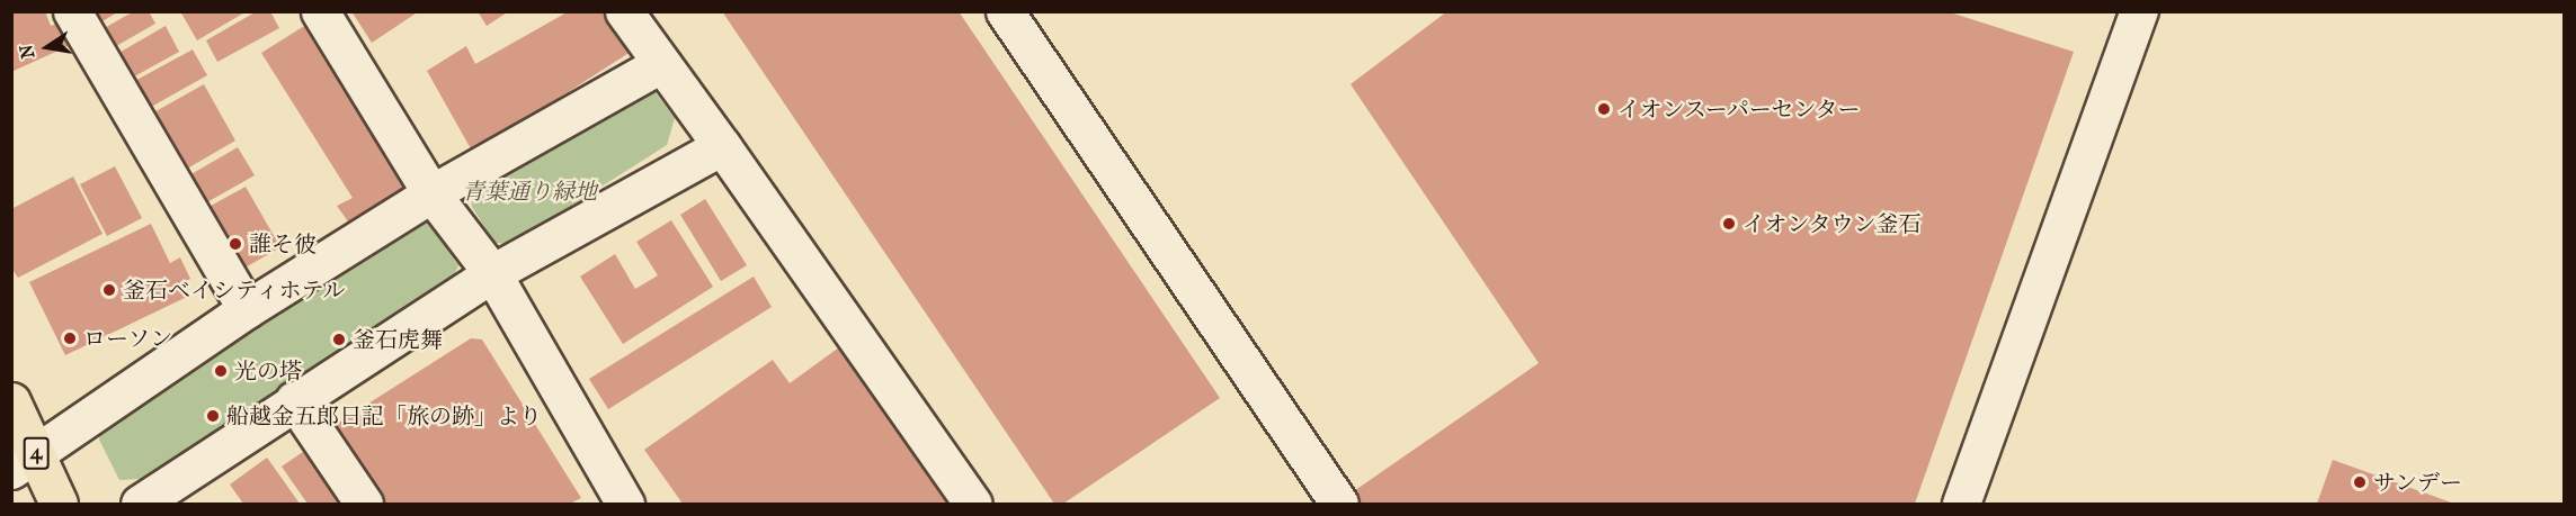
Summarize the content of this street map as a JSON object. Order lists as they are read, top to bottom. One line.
{"streets":{"main road":["4"]},"parks":["青葉通り緑地"],"places":["イオンスーパーセンター","イオンタウン釜石","誰そ彼","釜石ベイシティホテル","ローソン","釜石虎舞","光の塔","船越金五郎日記「旅の跡」より","サンデー"],"north":"left"}
